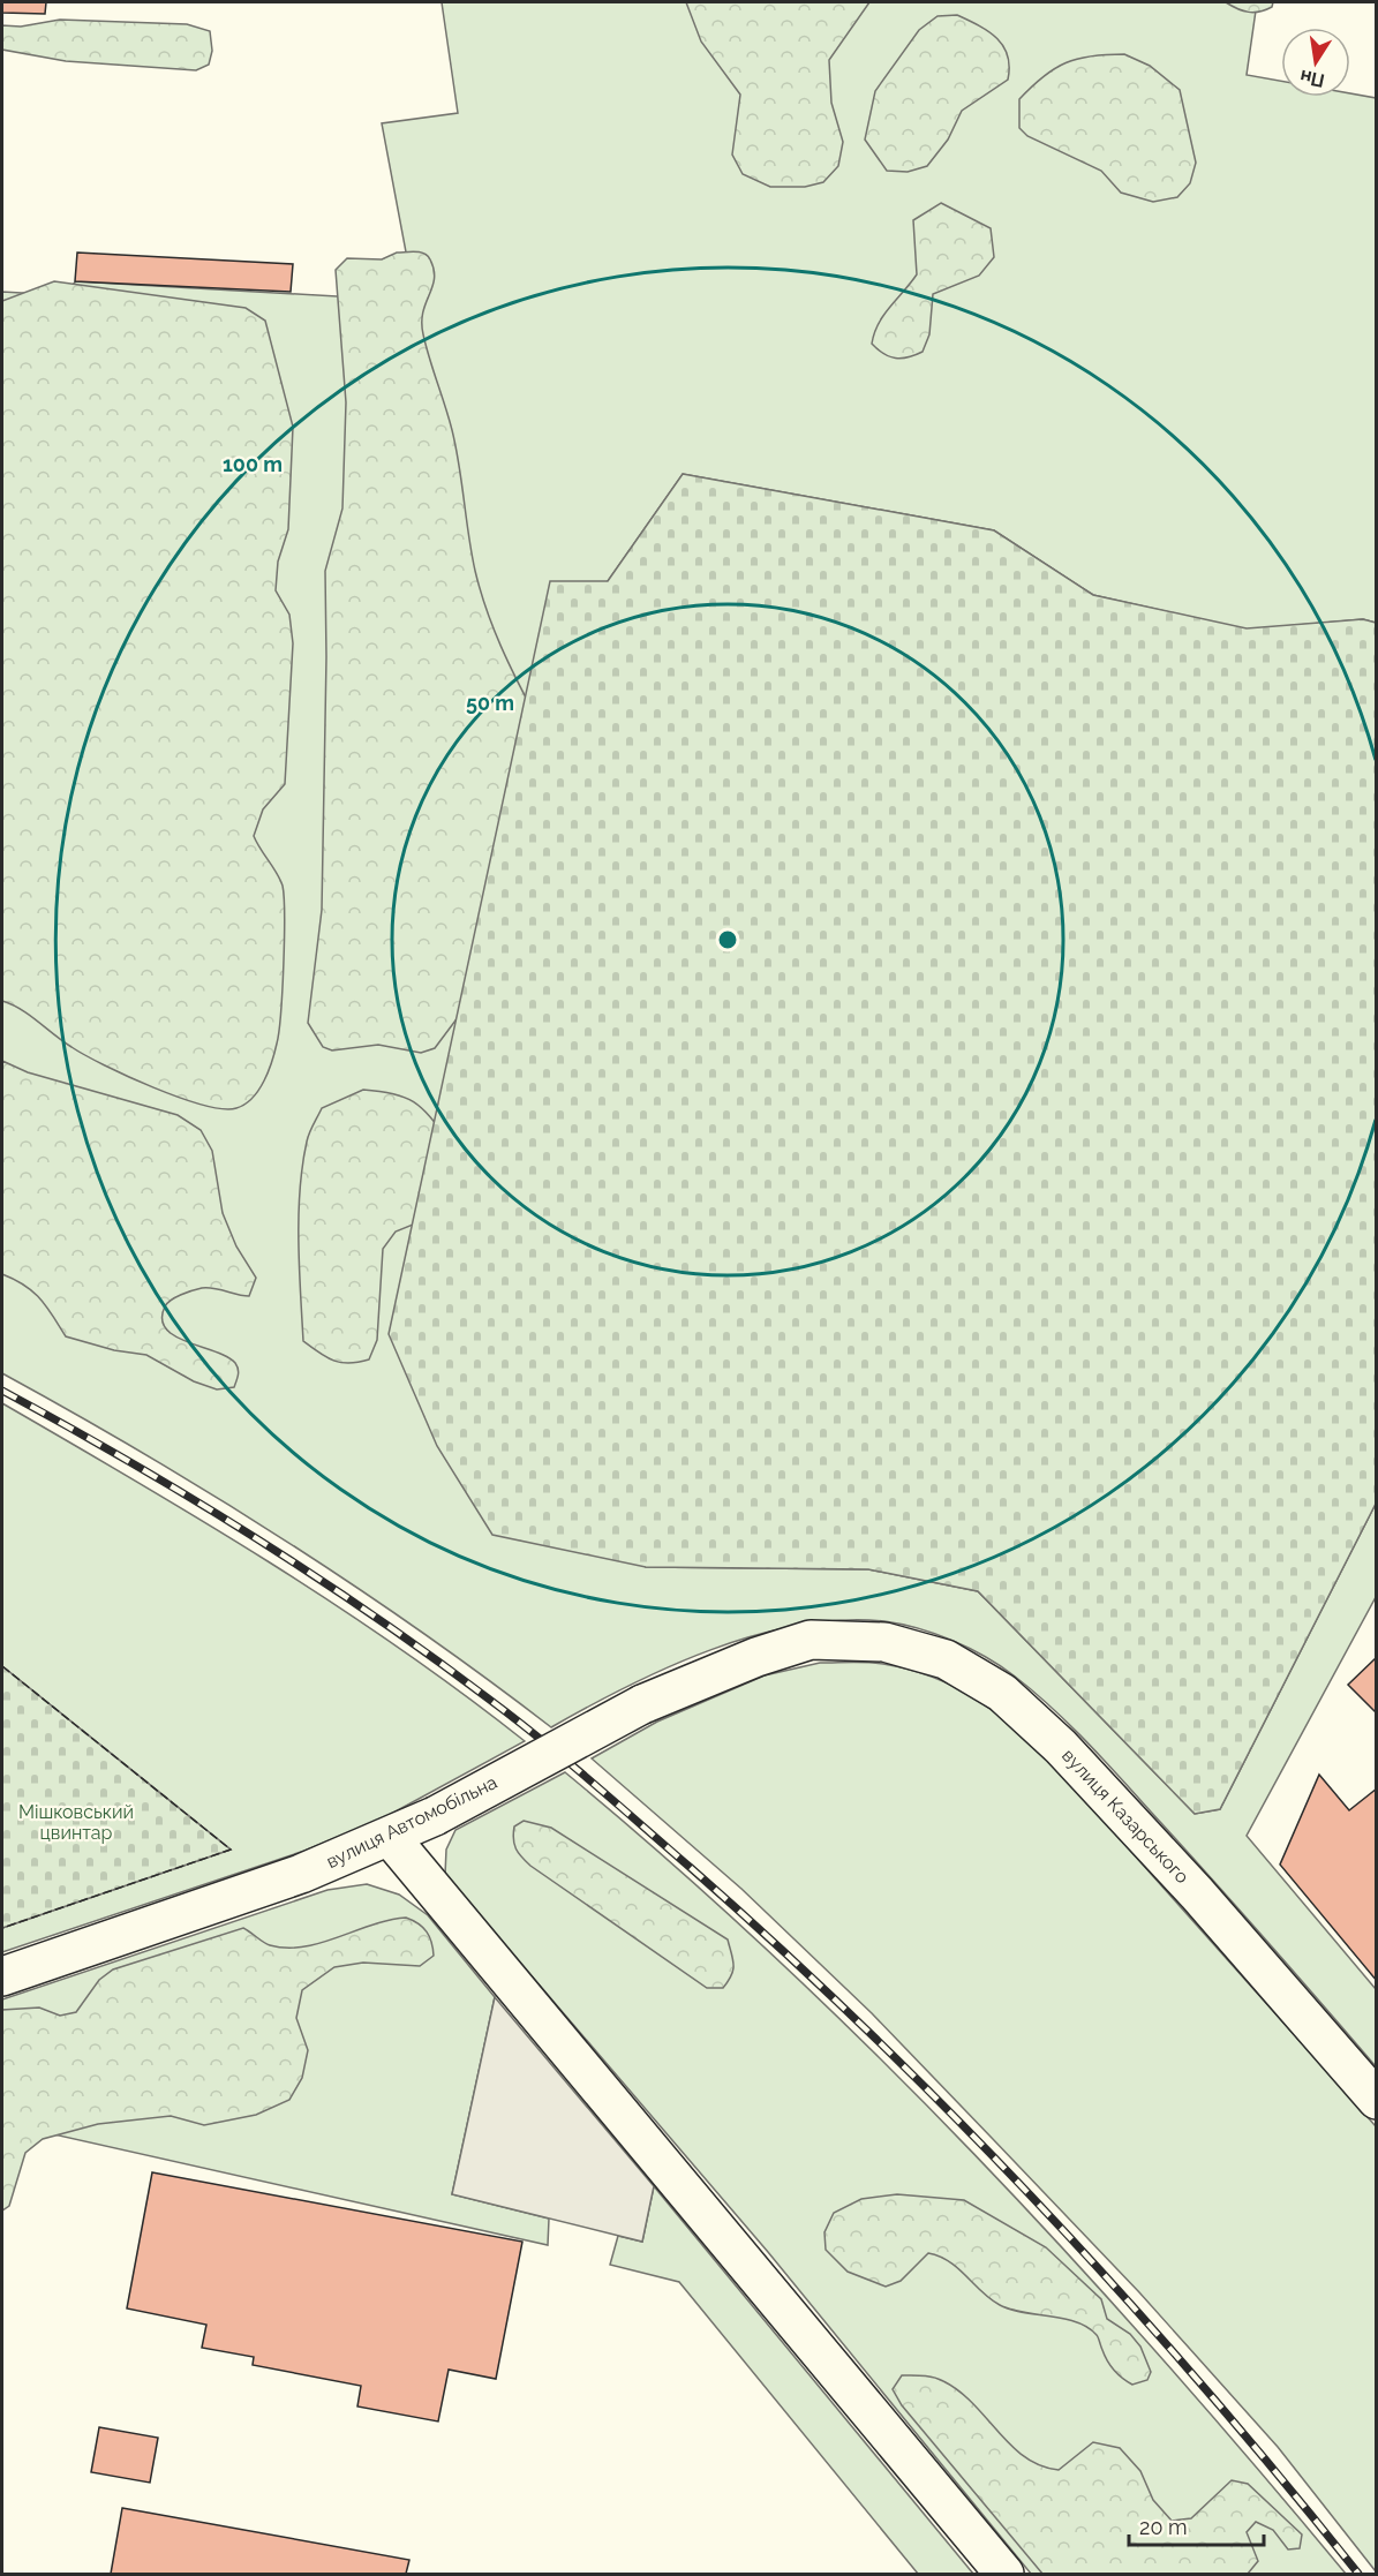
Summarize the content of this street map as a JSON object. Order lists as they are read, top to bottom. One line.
{"streets":{"street":["вулиця Казарського","вулиця Автомобільна"]},"crossings":[["вулиця Казарського","вулиця Автомобільна"]],"parks":["Мішковський цвинтар"],"scale_bar":"20 m","north":"bottom","rings":["100 m","50 m"]}
